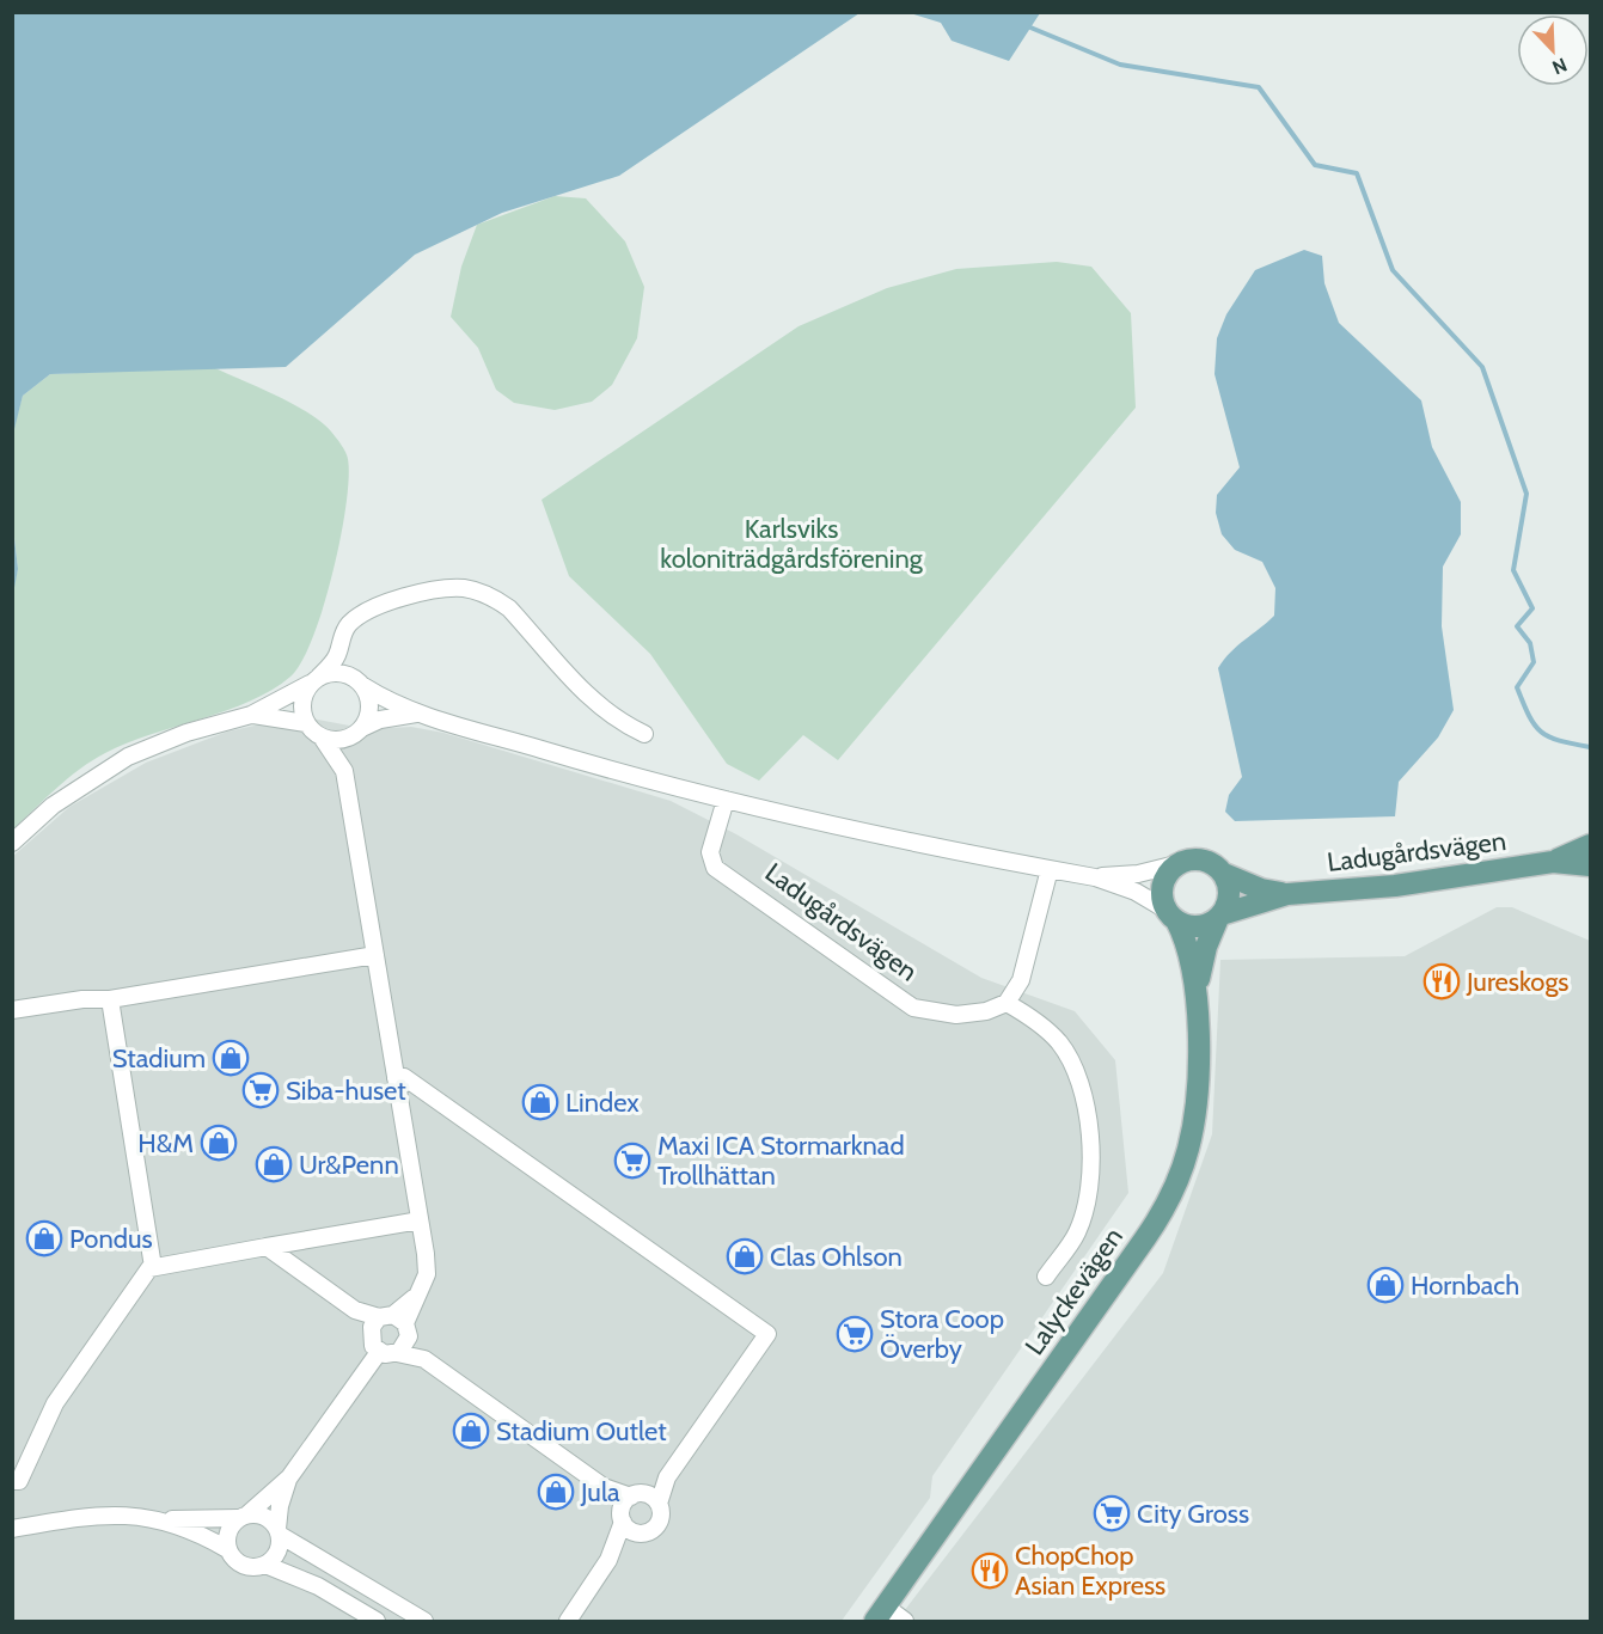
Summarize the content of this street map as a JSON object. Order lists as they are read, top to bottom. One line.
{"streets":{"main road":["Ladugårdsvägen","Lalyckevägen"]},"crossings":[["Ladugårdsvägen","Lalyckevägen"]],"parks":["Karlsviks koloniträdgårdsförening"],"places":{"restaurant":["Jureskogs","ChopChop Asian Express"],"shop":["Stadium","Lindex","H&M","Ur&Penn","Pondus","Clas Ohlson","Hornbach","Stadium Outlet","Jula"],"supermarket":["Siba-huset","Maxi ICA Stormarknad Trollhättan","Stora Coop Överby","City Gross"]},"north":"bottom right"}
